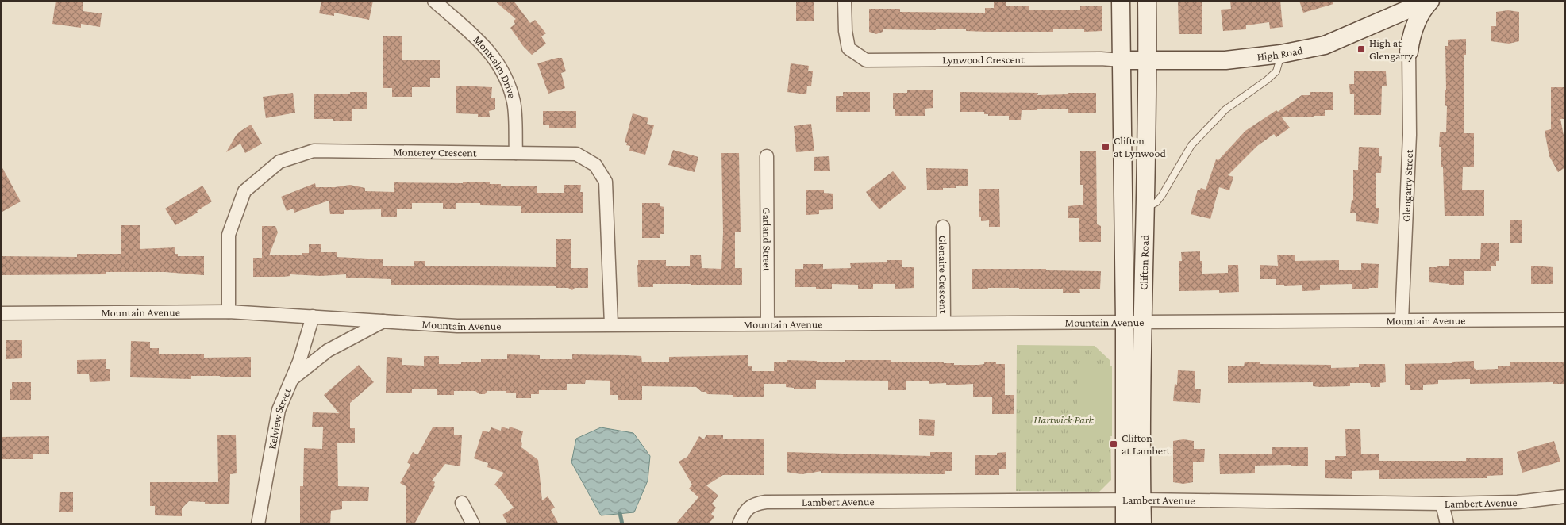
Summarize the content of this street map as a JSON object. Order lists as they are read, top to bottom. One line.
{"streets":{"main road":["High Road","Clifton Road"],"street":["Lynwood Crescent","Montcalm Drive","Monterey Crescent","Glengarry Street","Garland Street","Glenaire Crescent","Mountain Avenue","Kelview Street","Lambert Avenue"]},"crossings":[["High Road","Lynwood Crescent"],["High Road","Clifton Road"],["Lynwood Crescent","Clifton Road"],["Montcalm Drive","Monterey Crescent"],["Monterey Crescent","Mountain Avenue"],["Glengarry Street","Mountain Avenue"],["Garland Street","Mountain Avenue"],["Clifton Road","Mountain Avenue"],["Clifton Road","Lambert Avenue"],["Glenaire Crescent","Mountain Avenue"],["Mountain Avenue","Kelview Street"]],"parks":["Hartwick Park"],"places":{"transit":["High at Glengarry","Clifton at Lynwood","Clifton at Lambert"]}}
